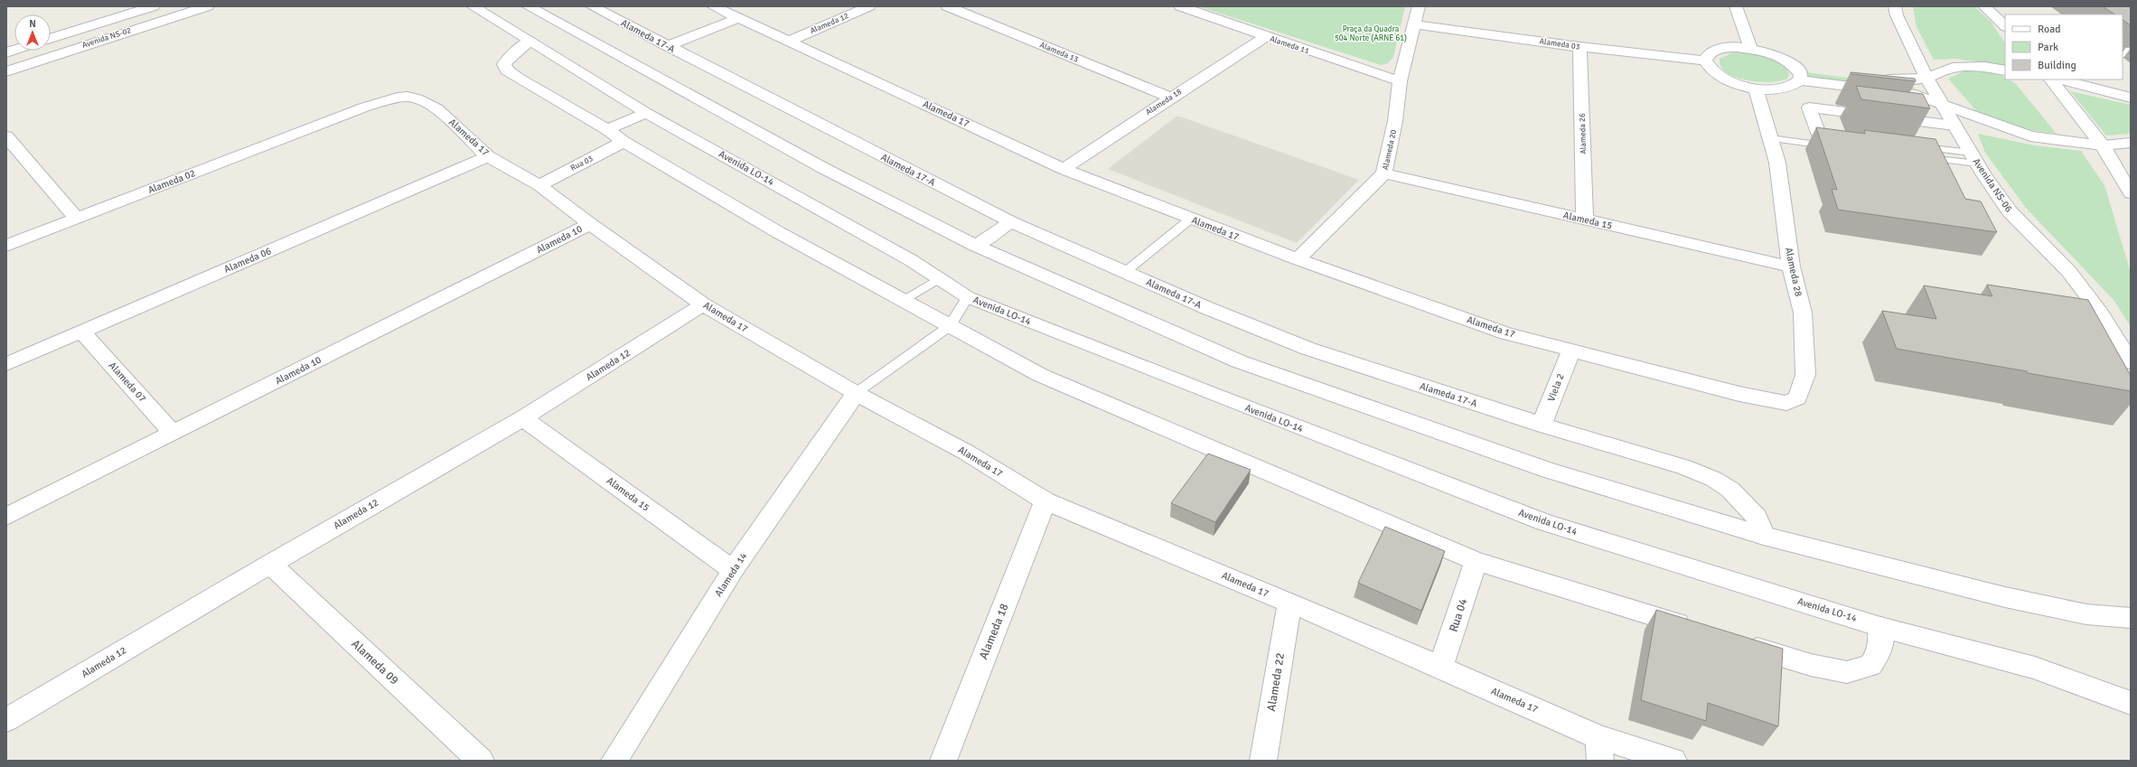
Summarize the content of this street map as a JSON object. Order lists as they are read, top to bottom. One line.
{"streets":{"street":["Alameda 12","Alameda 17-A","Avenida NS-02","Alameda 03","Alameda 11","Alameda 13","Alameda 18","Alameda 17","Alameda 26","Alameda 20","Rua 03","Avenida LO-14","Alameda 02","Avenida NS-06","Alameda 15","Alameda 10","Alameda 06","Alameda 28","Alameda 07","Viela 2","Alameda 14","Rua 04","Alameda 09","Alameda 22"]},"crossings":[["Alameda 12","Alameda 17"],["Alameda 12","Alameda 15"],["Alameda 12","Alameda 09"],["Alameda 17-A","Viela 2"],["Alameda 03","Alameda 26"],["Alameda 03","Alameda 20"],["Alameda 11","Alameda 18"],["Alameda 11","Alameda 20"],["Alameda 13","Alameda 18"],["Alameda 18","Alameda 17"],["Alameda 17","Alameda 20"],["Alameda 17","Rua 03"],["Alameda 17","Alameda 02"],["Alameda 17","Alameda 10"],["Alameda 17","Alameda 06"],["Alameda 17","Alameda 28"],["Alameda 17","Viela 2"],["Alameda 17","Alameda 14"],["Alameda 17","Rua 04"],["Alameda 17","Alameda 22"],["Alameda 26","Alameda 15"],["Alameda 20","Alameda 15"],["Alameda 15","Alameda 28"],["Alameda 15","Alameda 14"],["Alameda 10","Alameda 07"],["Alameda 06","Alameda 07"]],"parks":["Praça da Quadra 504 Norte (ARNE 61)"],"legend":["Road","Park","Building"],"north":"top"}
